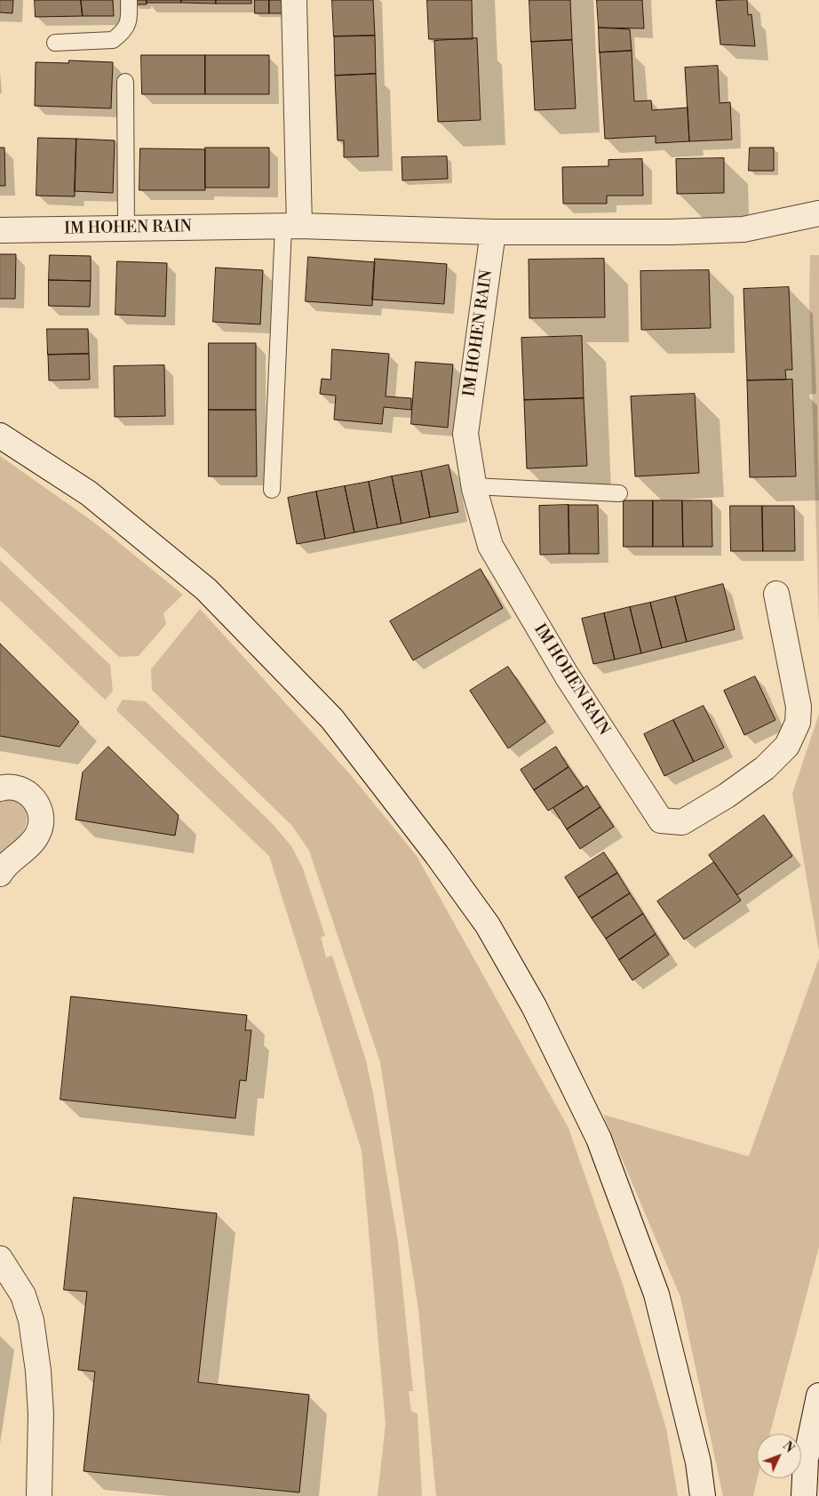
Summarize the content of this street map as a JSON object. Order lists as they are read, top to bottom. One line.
{"streets":{"street":["IM HOHEN RAIN"]},"north":"top right"}
